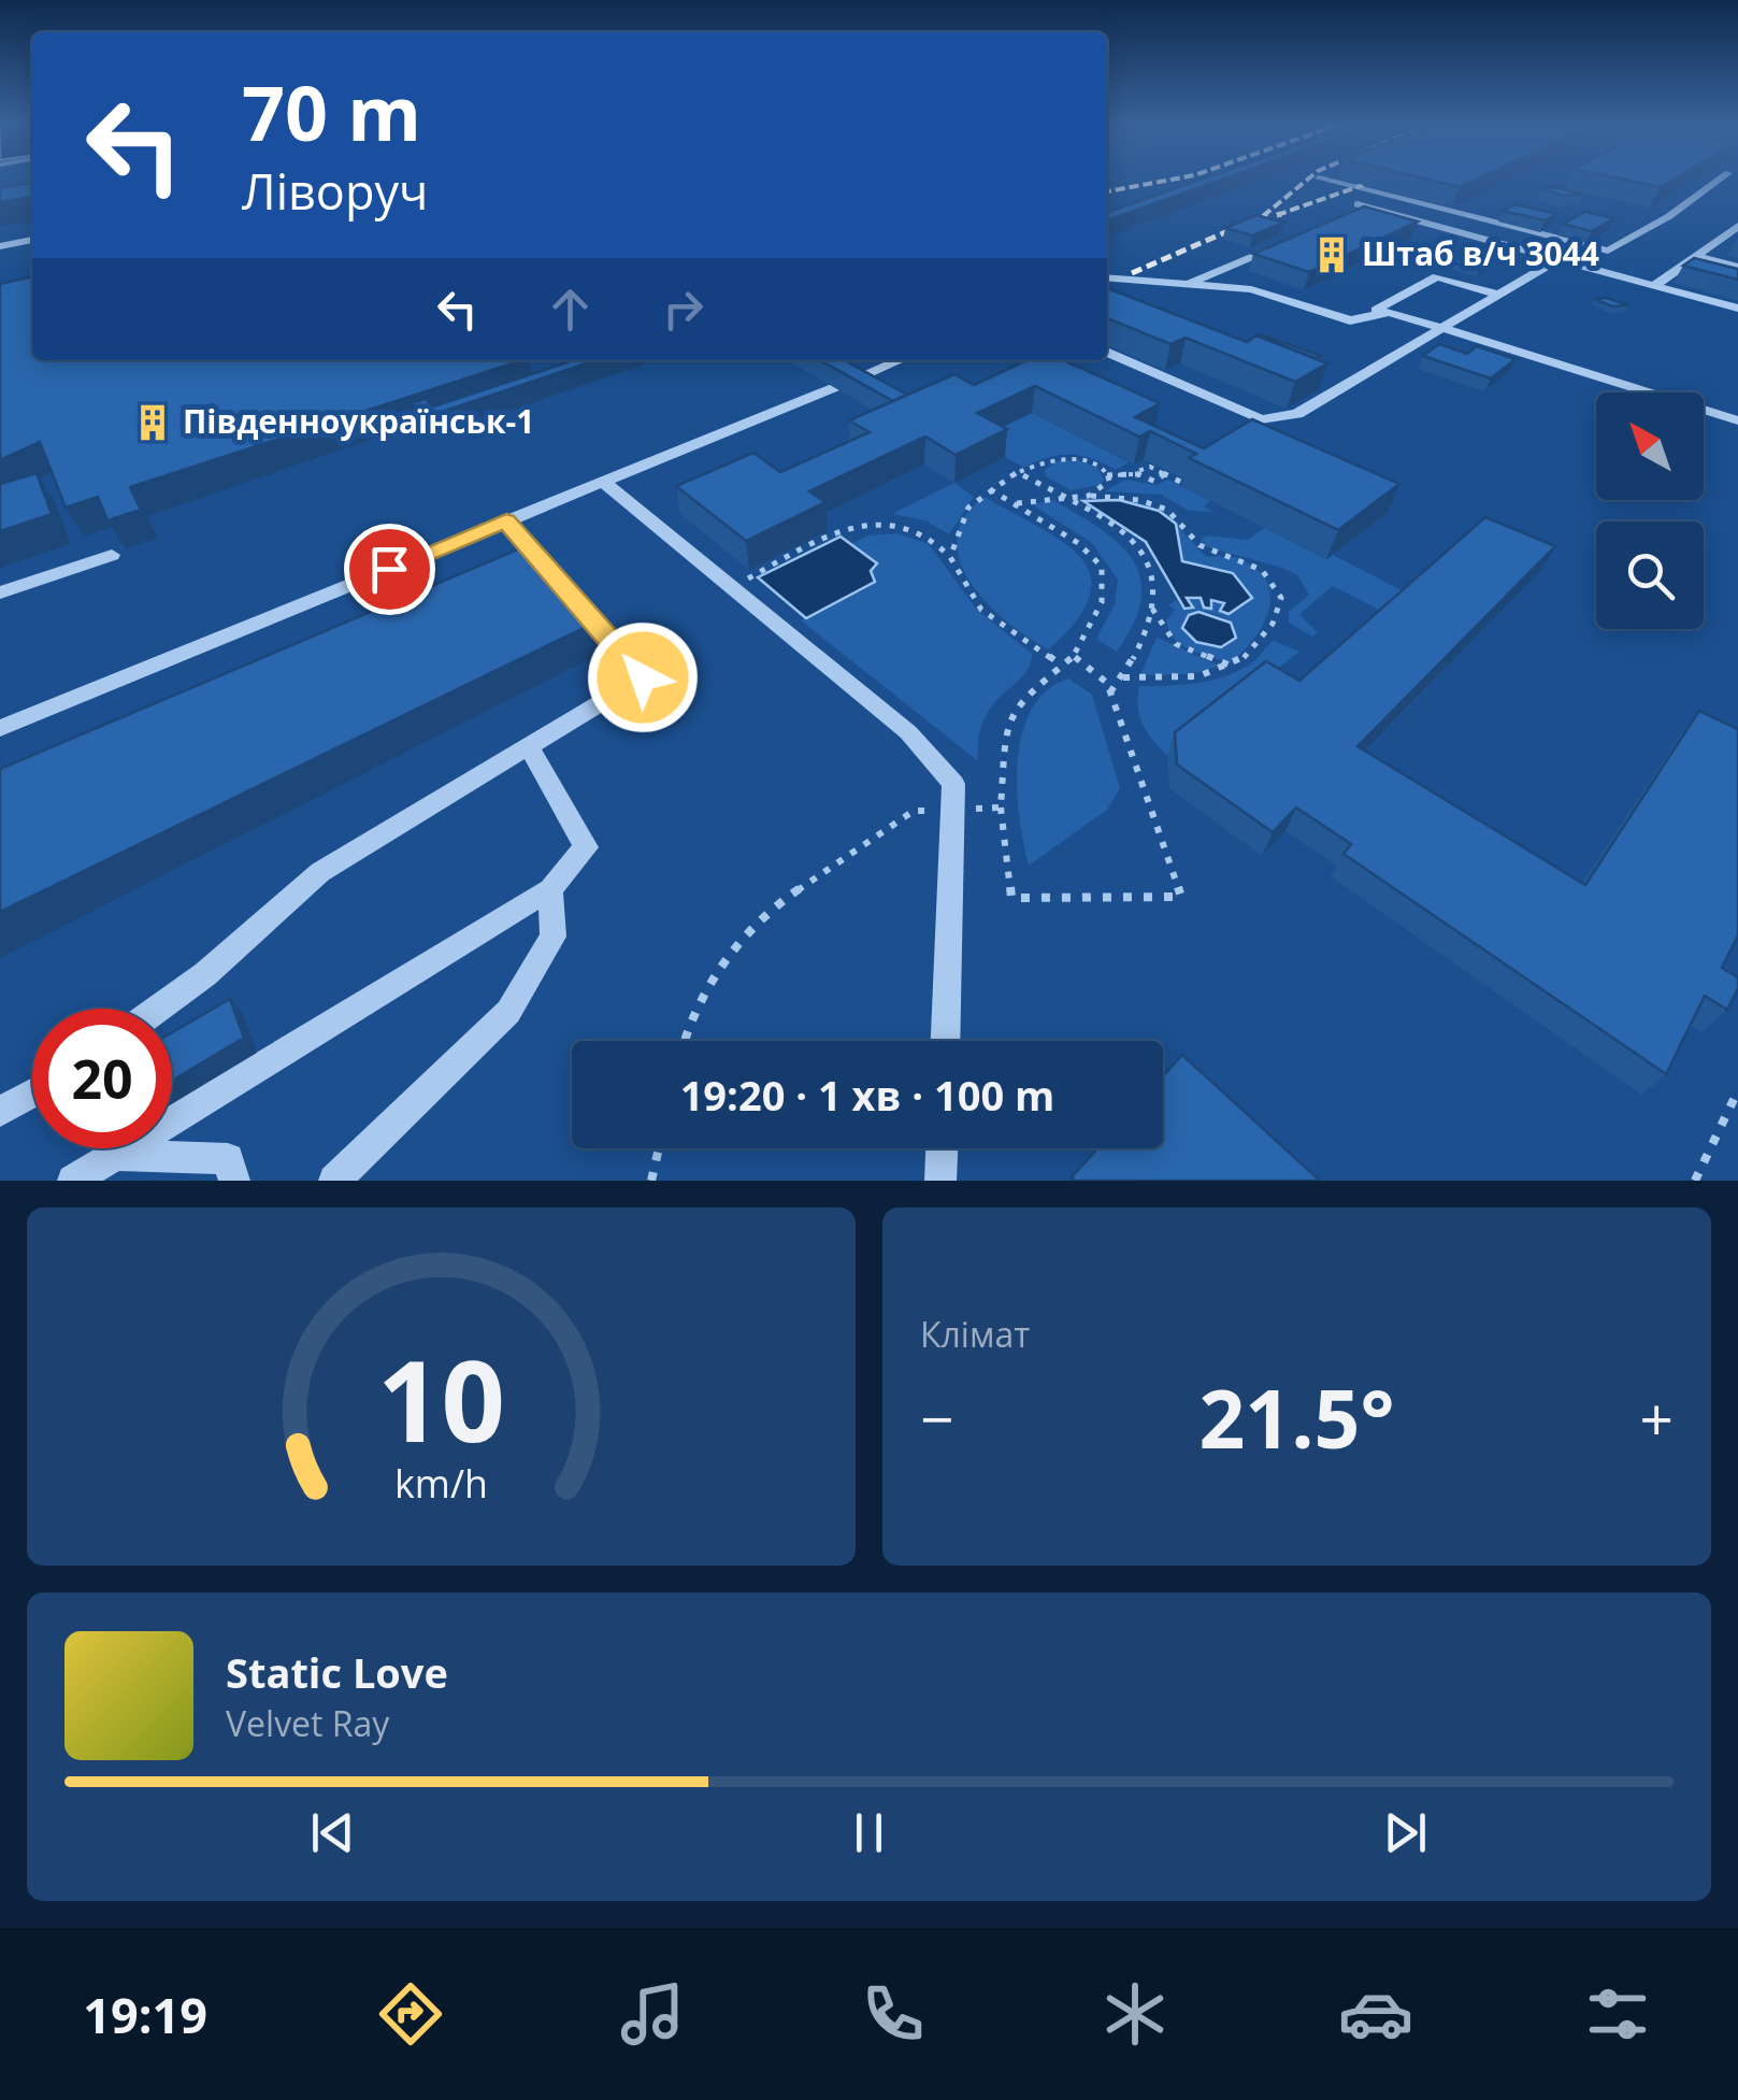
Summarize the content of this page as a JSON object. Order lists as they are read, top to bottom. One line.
{"places":{"building":["Штаб в/ч 3044","Південноукраїнськ-1"]},"north":"top left","page":{"turn":["70 m","Ліворуч"],"limit":"20","trip":"19:20 · 1 хв · 100 m","tile":"Клімат","heat":["−","21.5°","+"],"song":["Static Love","Velvet Ray"],"tabs":"19:19","gauge":["10","km/h"]}}
